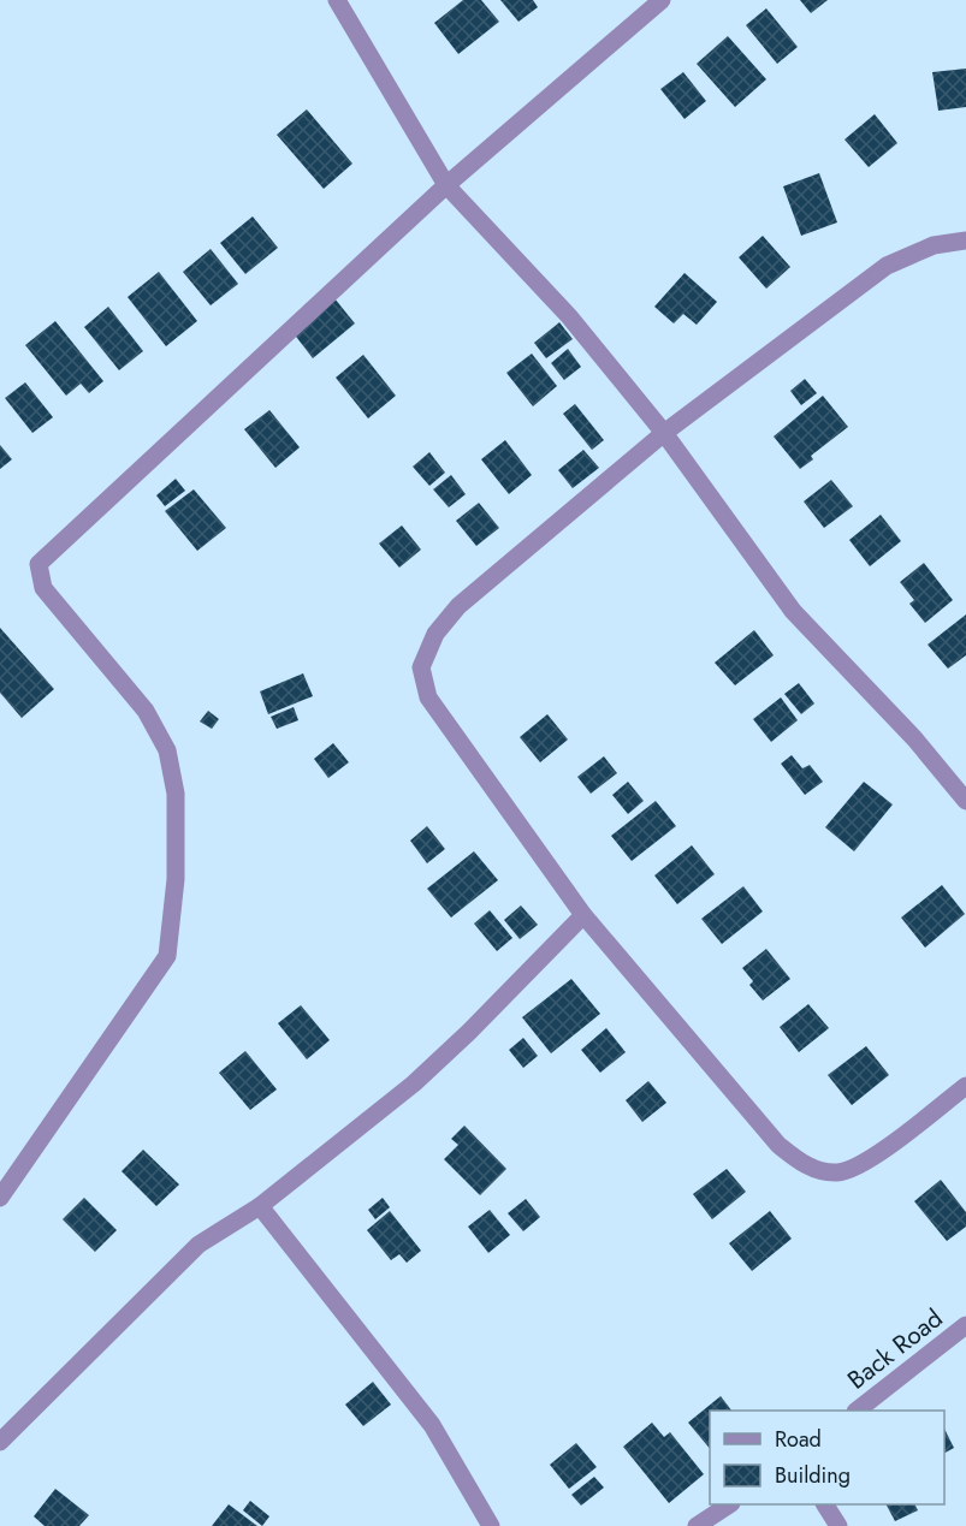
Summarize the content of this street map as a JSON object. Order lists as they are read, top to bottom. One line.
{"streets":{"street":["Back Road"]},"legend":["Road","Building"]}
